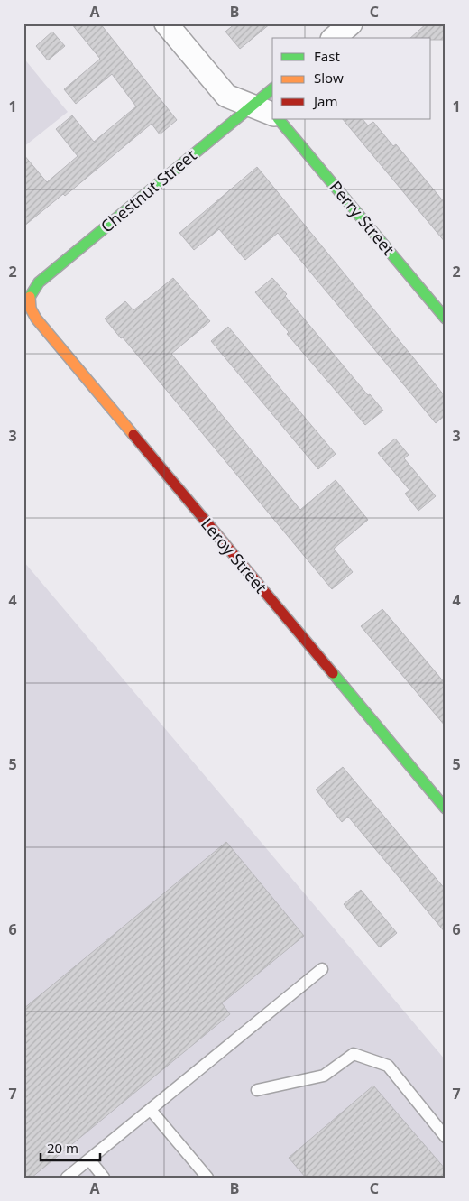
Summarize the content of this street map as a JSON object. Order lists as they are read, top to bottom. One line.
{"streets":{"street":["Chestnut Street","Perry Street","Leroy Street"]},"crossings":[["Chestnut Street","Leroy Street"]],"legend":["Fast","Slow","Jam"],"scale_bar":"20 m","grid":{"columns":["A","B","C"],"rows":["1","2","3","4","5","6","7"]}}
